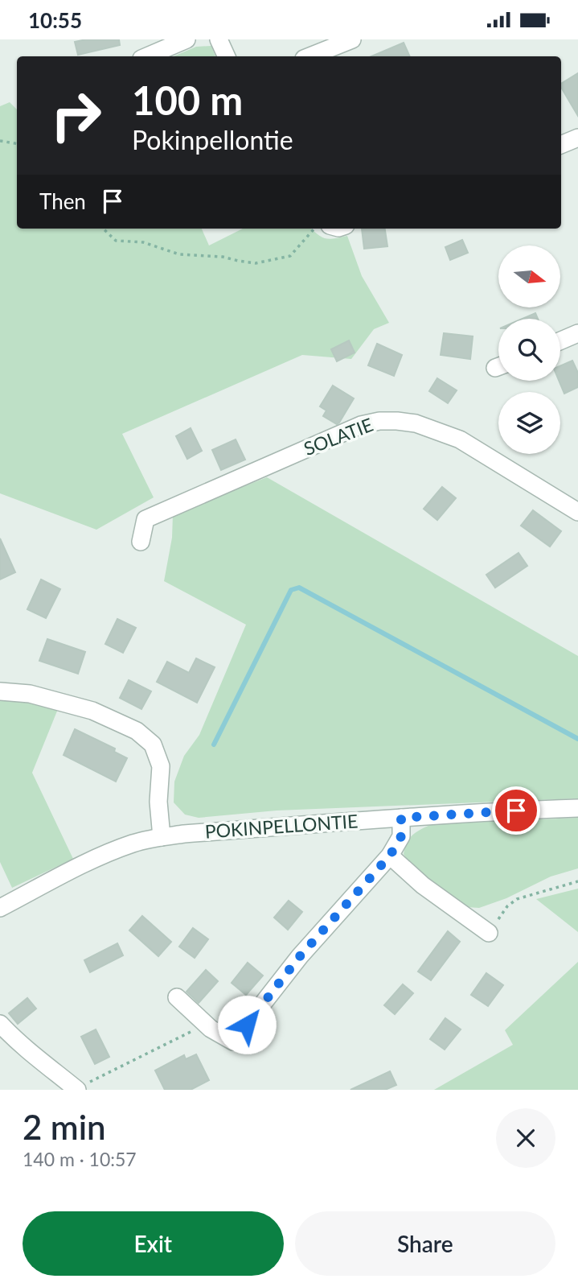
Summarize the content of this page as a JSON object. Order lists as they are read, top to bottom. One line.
{"streets":{"street":["SOLATIE","POKINPELLONTIE"]},"north":"right","page":{"status":"10:55","turn":["100 m","Pokinpellontie"],"then":"Then","heading":["2 min","140 m · 10:57"],"buttons":["Exit","Share"]}}
